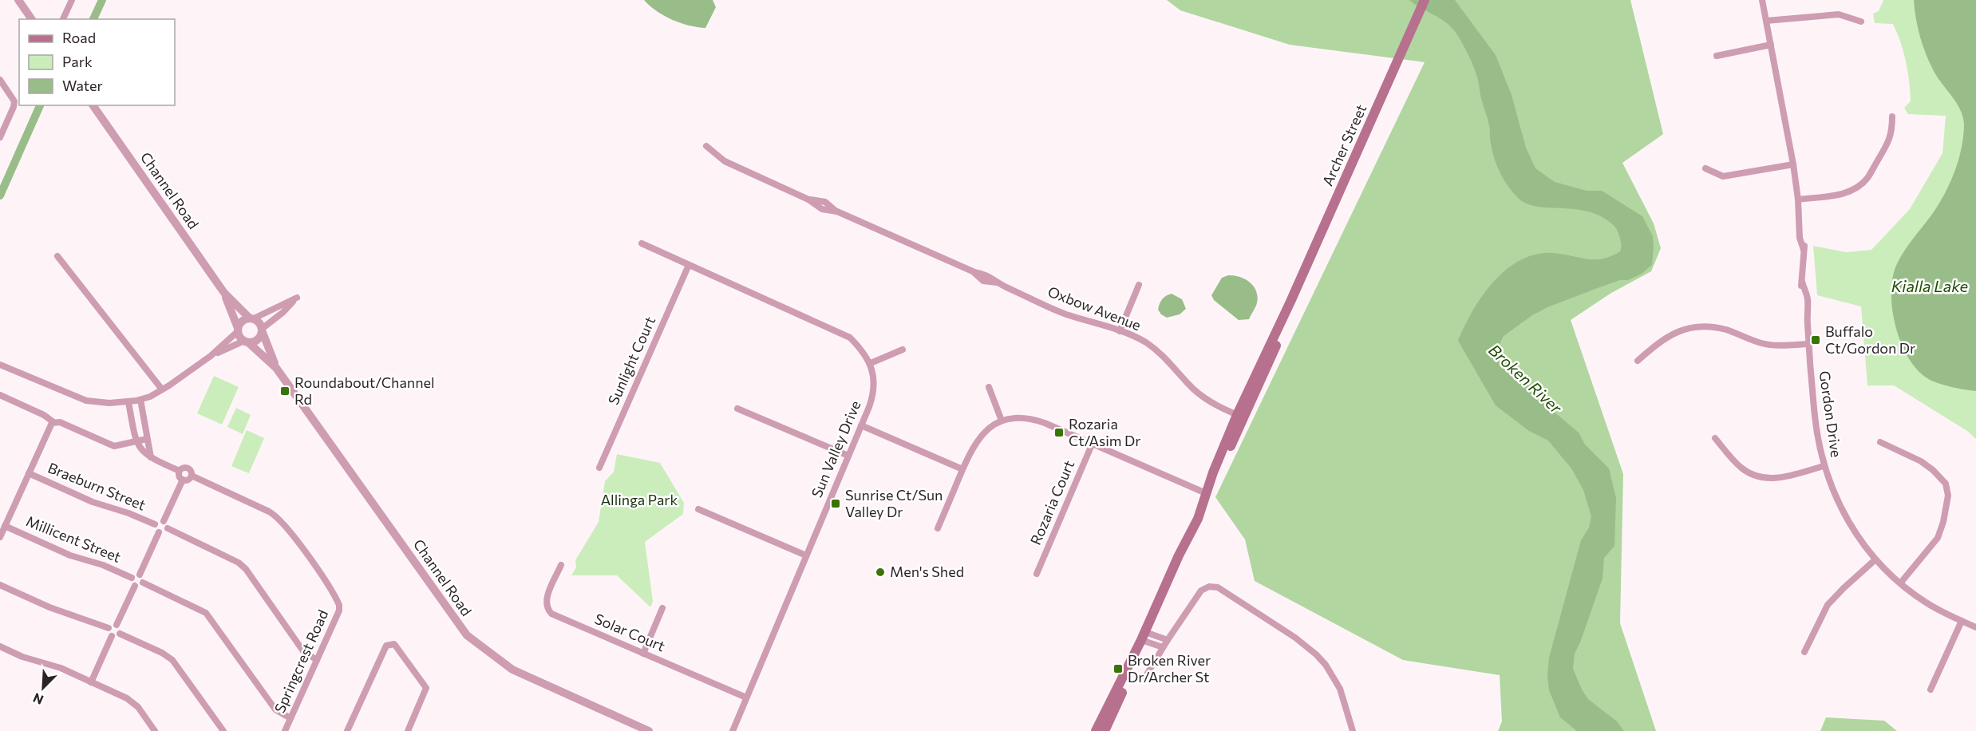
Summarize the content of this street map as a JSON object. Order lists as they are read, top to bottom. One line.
{"streets":{"main road":["Archer Street"],"street":["Channel Road","Oxbow Avenue","Sunlight Court","Gordon Drive","Sun Valley Drive","Braeburn Street","Rozaria Court","Millicent Street","Solar Court","Springcrest Road"]},"crossings":[["Archer Street","Oxbow Avenue"],["Sunlight Court","Sun Valley Drive"],["Sun Valley Drive","Solar Court"]],"water":["Kialla Lake","Broken River"],"parks":["Allinga Park"],"places":{"transit":["Buffalo Ct/Gordon Dr","Roundabout/Channel Rd","Rozaria Ct/Asim Dr","Sunrise Ct/Sun Valley Dr","Broken River Dr/Archer St"],"other":["Men's Shed"]},"legend":["Road","Park","Water"],"north":"bottom left"}
